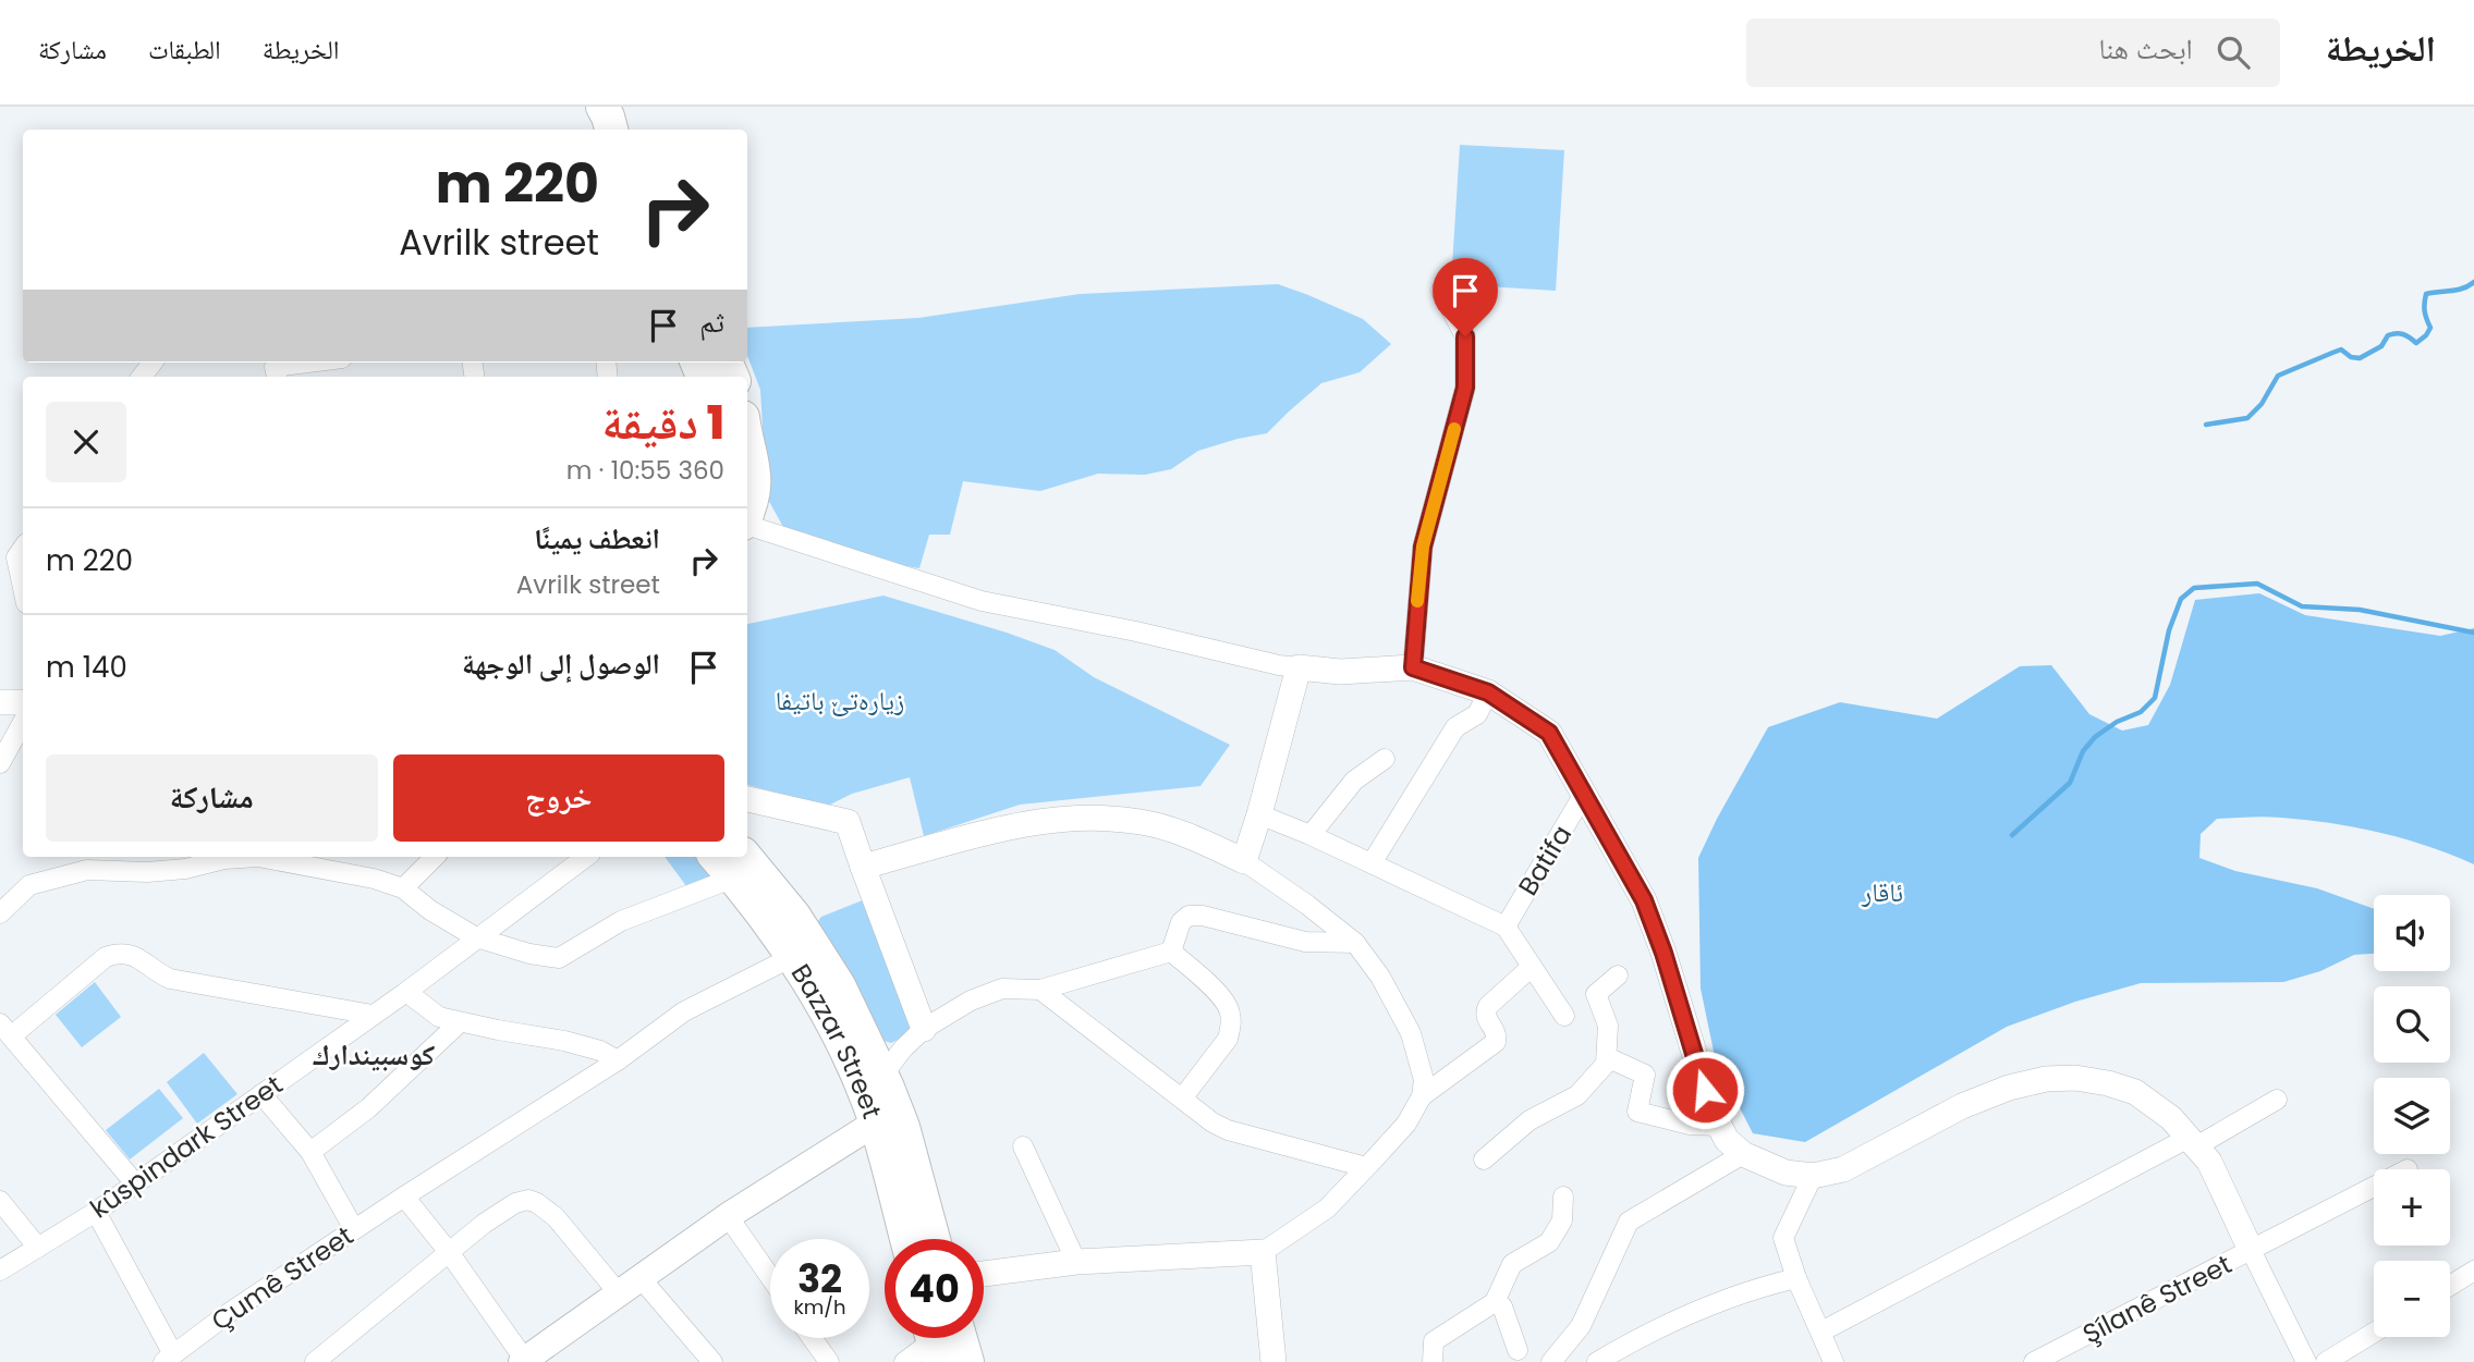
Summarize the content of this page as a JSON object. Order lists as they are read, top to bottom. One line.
{"streets":{"highway":["Bazzar Street"],"street":["Batifa","kûspindark Street","Çumê Street","Şílanê Street"]},"crossings":[["Bazzar Street","Çumê Street"]],"districts":["كوسبيندارك"],"parks":["زياره‌تێ باتيفا","ئاقار"],"page":{"header":"الخريطة","search":"ابحث هنا","nav":["الخريطة","الطبقات","مشاركة"],"turn":["220 m","Avrilk street"],"then":"ثم","heading":["1 دقيقة","360 m · 10:55"],"list":[{"name":"انعطف يمينًا","note":"Avrilk street","value":"220 m"},{"name":"الوصول إلى الوجهة","value":"140 m"}],"buttons":["خروج","مشاركة"],"map_buttons":["+","−"],"speed":"32 km/h","limit":"40"}}
